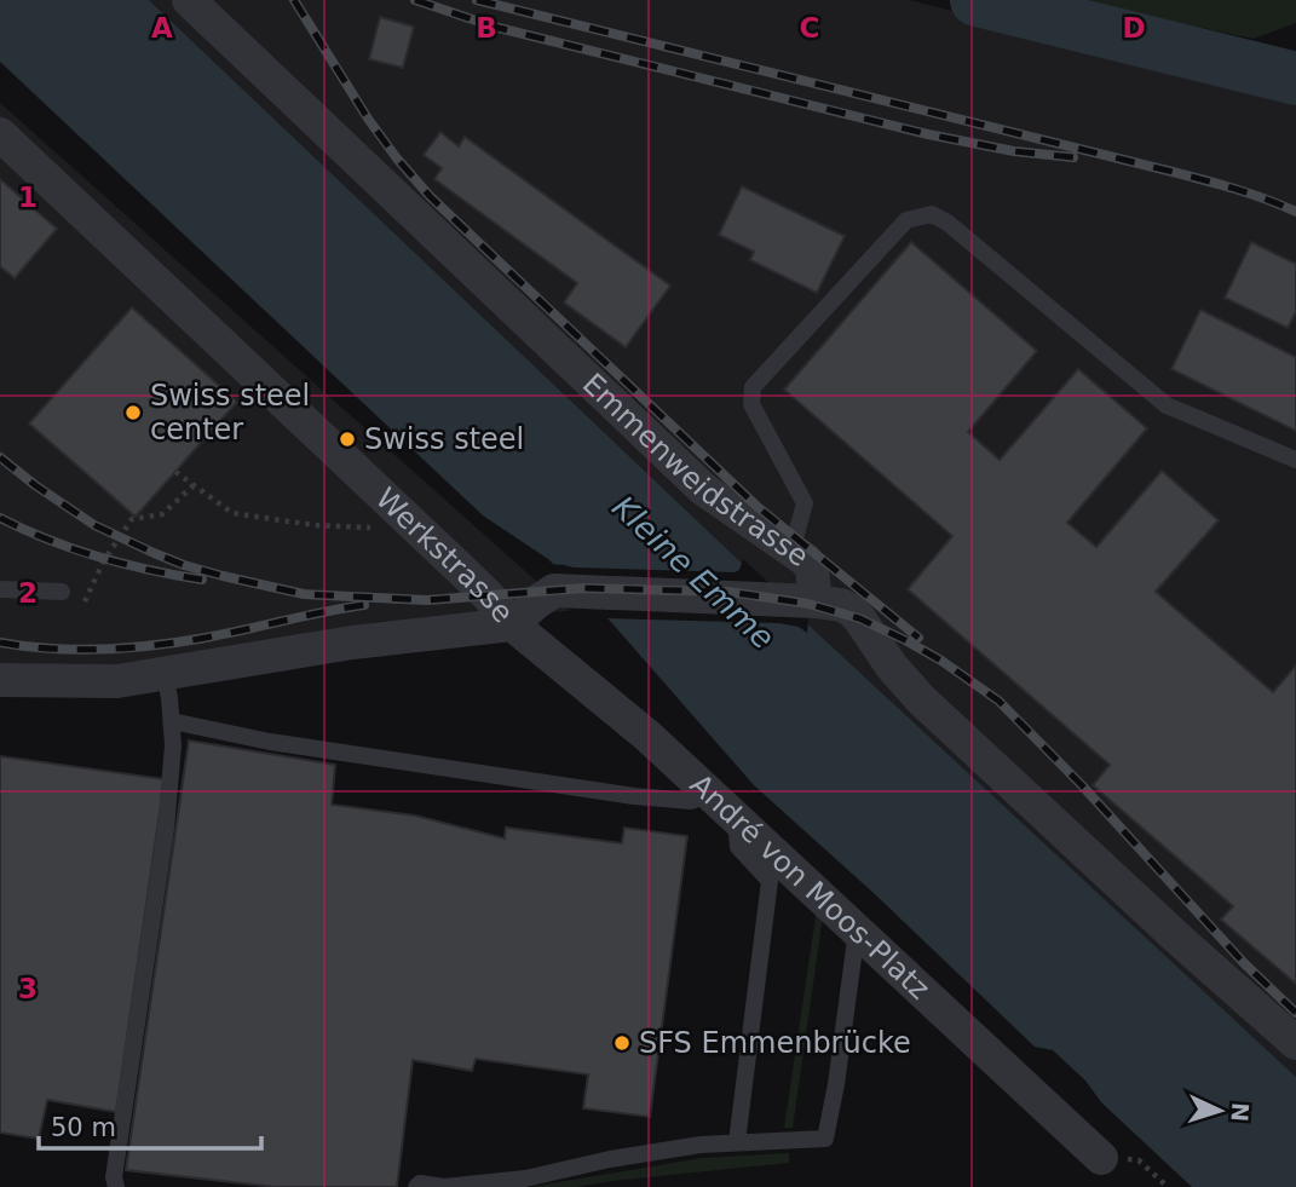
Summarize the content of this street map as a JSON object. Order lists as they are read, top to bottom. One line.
{"streets":{"street":["Emmenweidstrasse","Werkstrasse","André von Moos-Platz"]},"crossings":[["Werkstrasse","André von Moos-Platz"]],"water":["Kleine Emme"],"places":["Swiss steel center","Swiss steel","SFS Emmenbrücke"],"scale_bar":"50 m","north":"right","grid":{"columns":["A","B","C","D"],"rows":["1","2","3"]}}
